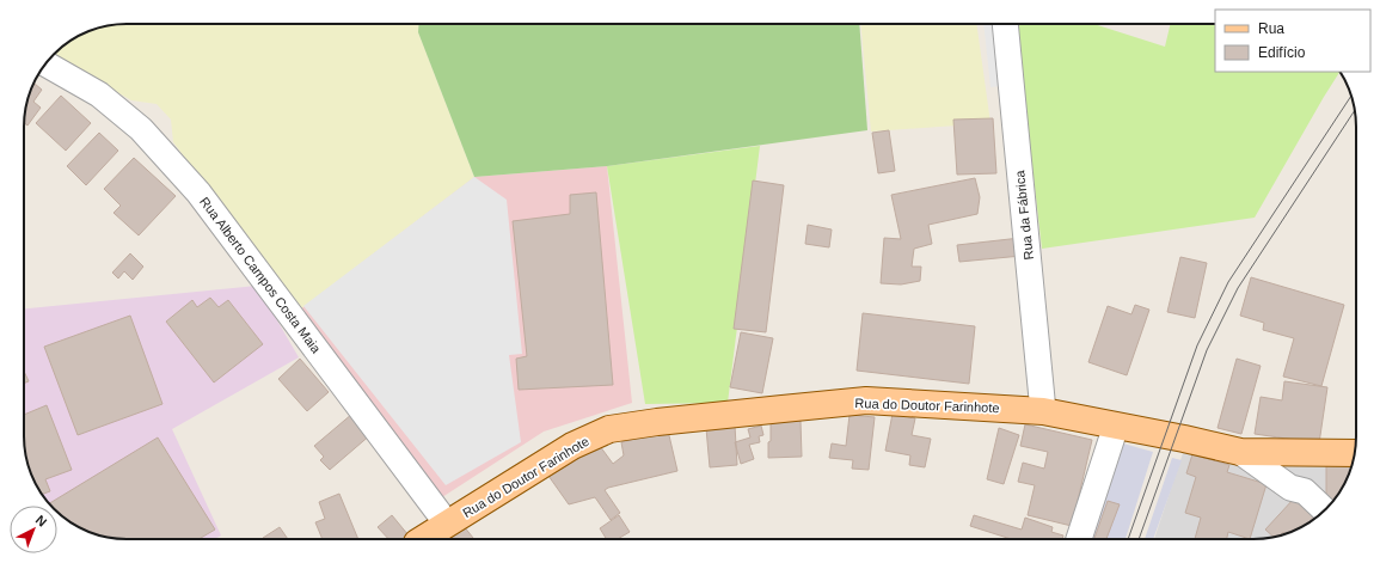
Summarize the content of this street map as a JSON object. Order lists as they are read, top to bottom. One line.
{"streets":{"main road":["Rua do Doutor Farinhote"],"street":["Rua da Fábrica","Rua Alberto Campos Costa Maia"]},"crossings":[["Rua da Fábrica","Rua do Doutor Farinhote"],["Rua Alberto Campos Costa Maia","Rua do Doutor Farinhote"]],"legend":["Rua","Edifício"],"north":"top right"}
